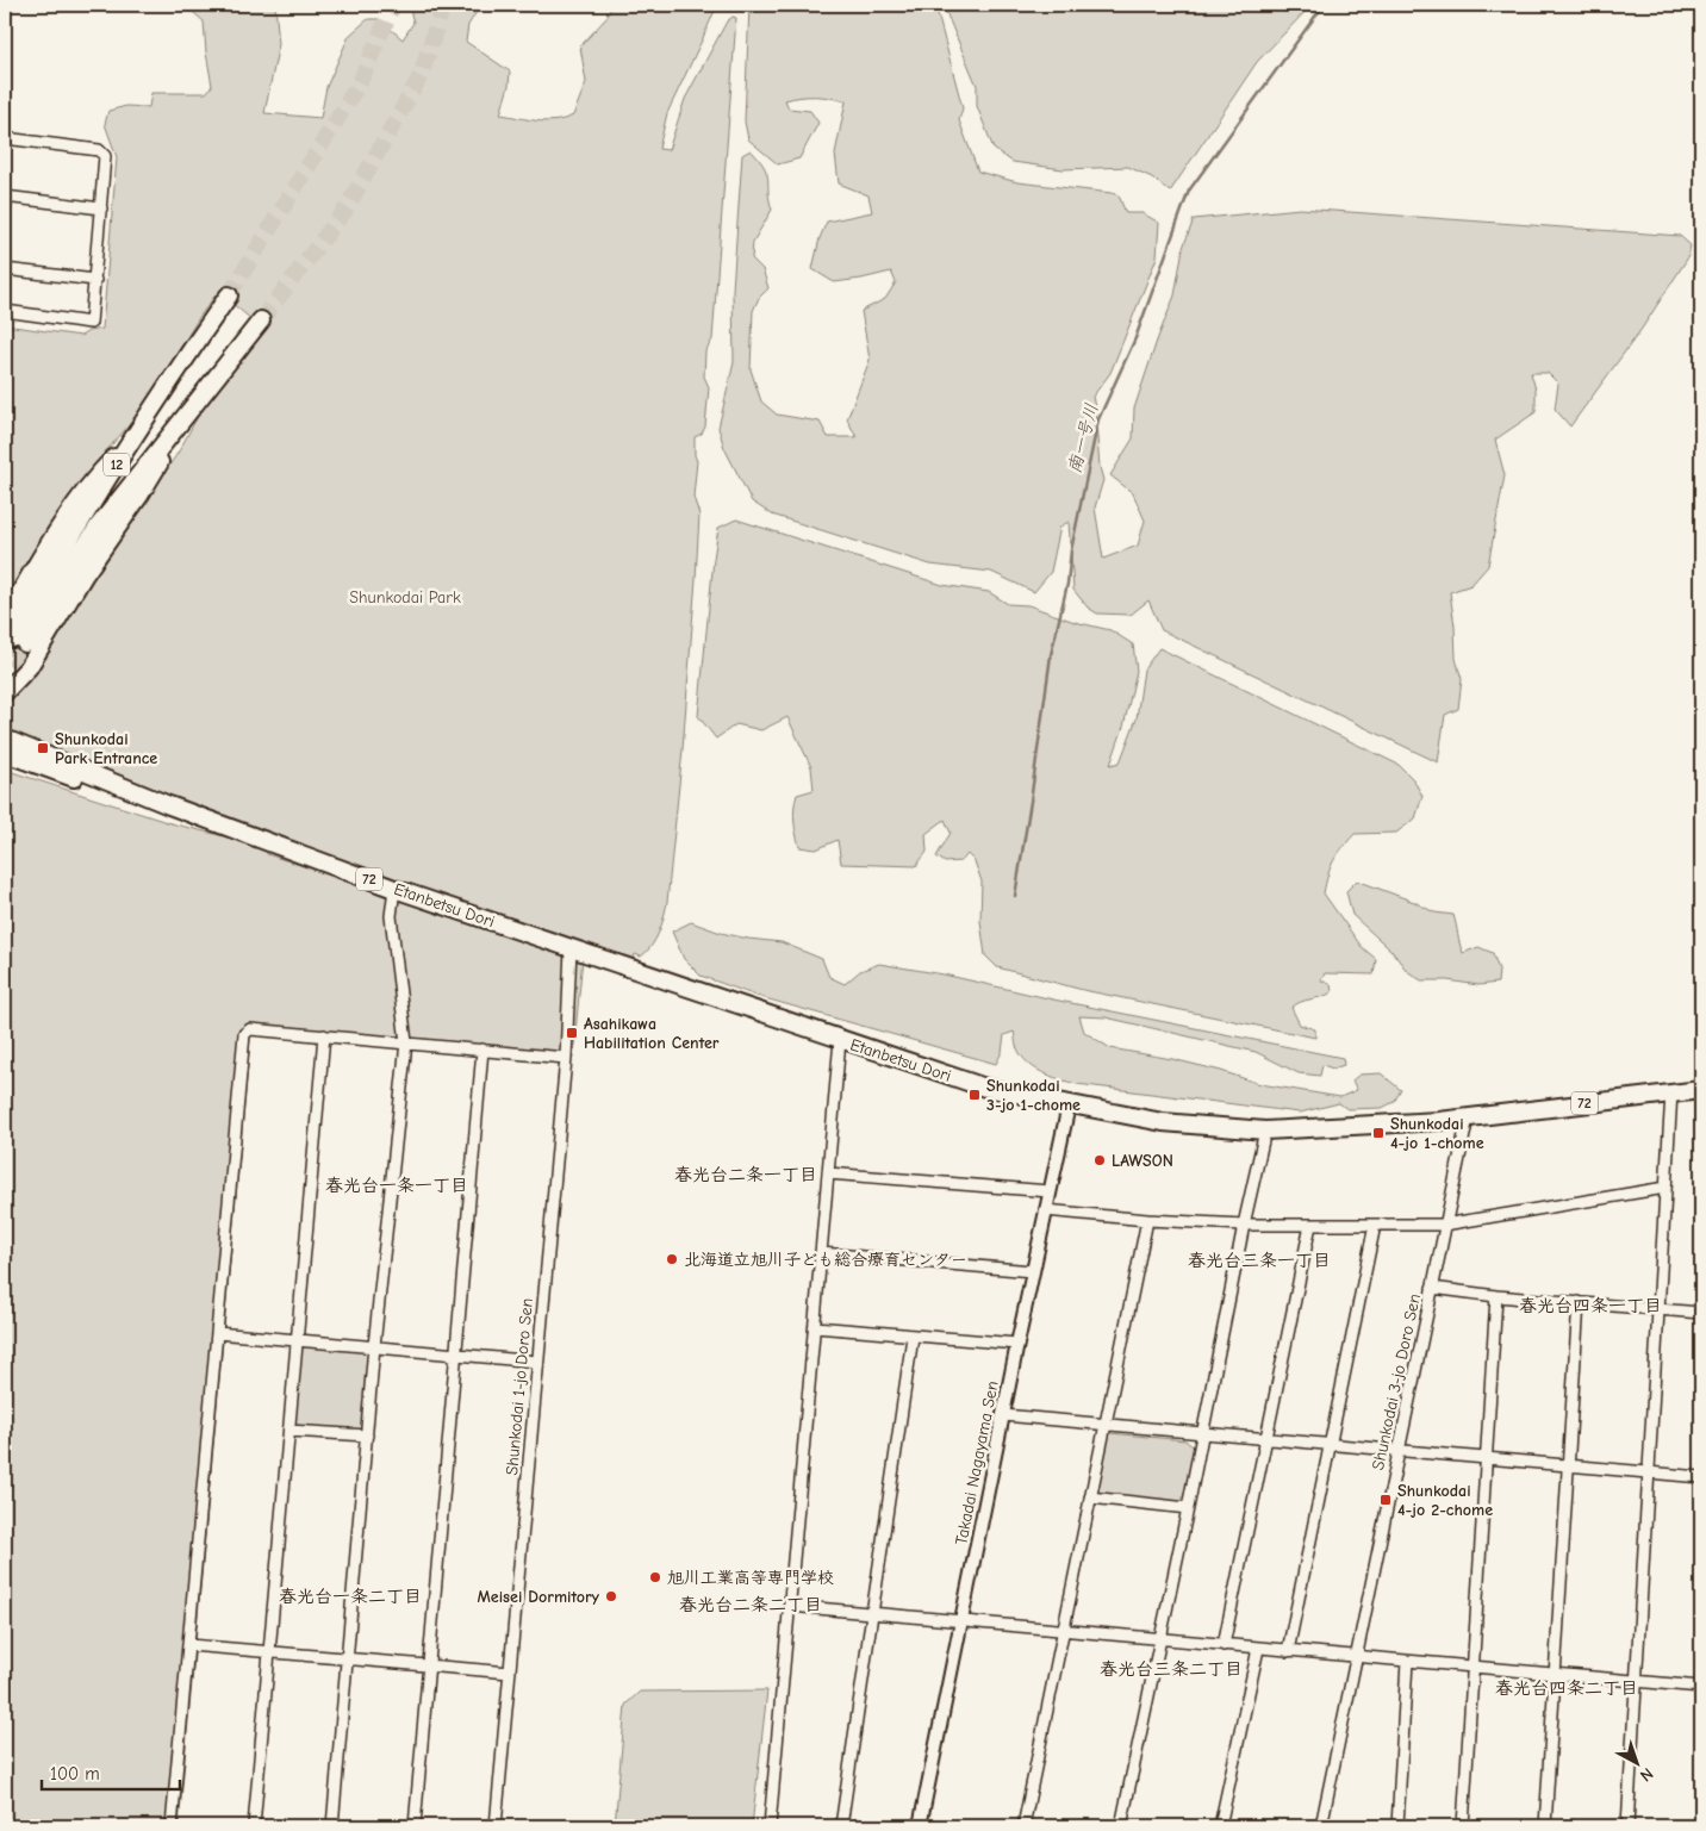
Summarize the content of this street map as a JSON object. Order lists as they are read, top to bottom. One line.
{"streets":{"main road":["12","72","Etanbetsu Dori"],"street":["Shunkodai 3-jo Doro Sen","Shunkodai 1-jo Doro Sen","Takadai Nagayama Sen"]},"crossings":[["Etanbetsu Dori","Shunkodai 3-jo Doro Sen"],["Etanbetsu Dori","Shunkodai 1-jo Doro Sen"],["Etanbetsu Dori","Takadai Nagayama Sen"]],"districts":["春光台二条一丁目","春光台一条一丁目","春光台三条一丁目","春光台四条一丁目","春光台一条二丁目","春光台二条二丁目","春光台三条二丁目","春光台四条二丁目"],"water":["南一号川"],"parks":["Shunkodai Park"],"places":{"transit":["Shunkodai Park Entrance","Asahikawa Habilitation Center","Shunkodai 3-jo 1-chome","Shunkodai 4-jo 1-chome","Shunkodai 4-jo 2-chome"],"other":["LAWSON","北海道立旭川子ども総合療育センター","旭川工業高等専門学校","Meisei Dormitory"]},"scale_bar":"100 m","north":"bottom right"}
